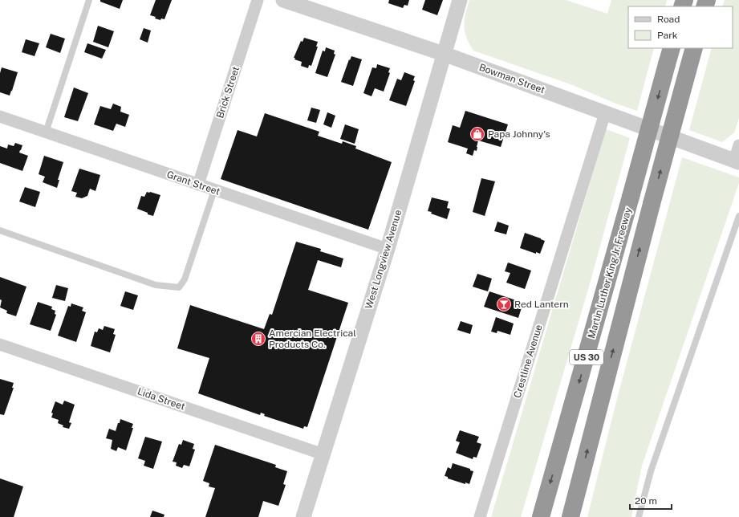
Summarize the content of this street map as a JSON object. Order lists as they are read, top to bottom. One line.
{"streets":{"highway":["Martin Luther King Jr. Freeway","US 30"],"street":["Bowman Street","Brick Street","Grant Street","West Longview Avenue","Crestline Avenue","Lida Street"]},"crossings":[["Bowman Street","West Longview Avenue"],["Bowman Street","Crestline Avenue"],["Brick Street","Grant Street"],["Grant Street","West Longview Avenue"],["West Longview Avenue","Lida Street"]],"places":{"shop":["Papa Johnny's"],"bar":["Red Lantern"],"building":["Amercian Electrical Products Co."]},"legend":["Road","Park"],"scale_bar":"20 m"}
